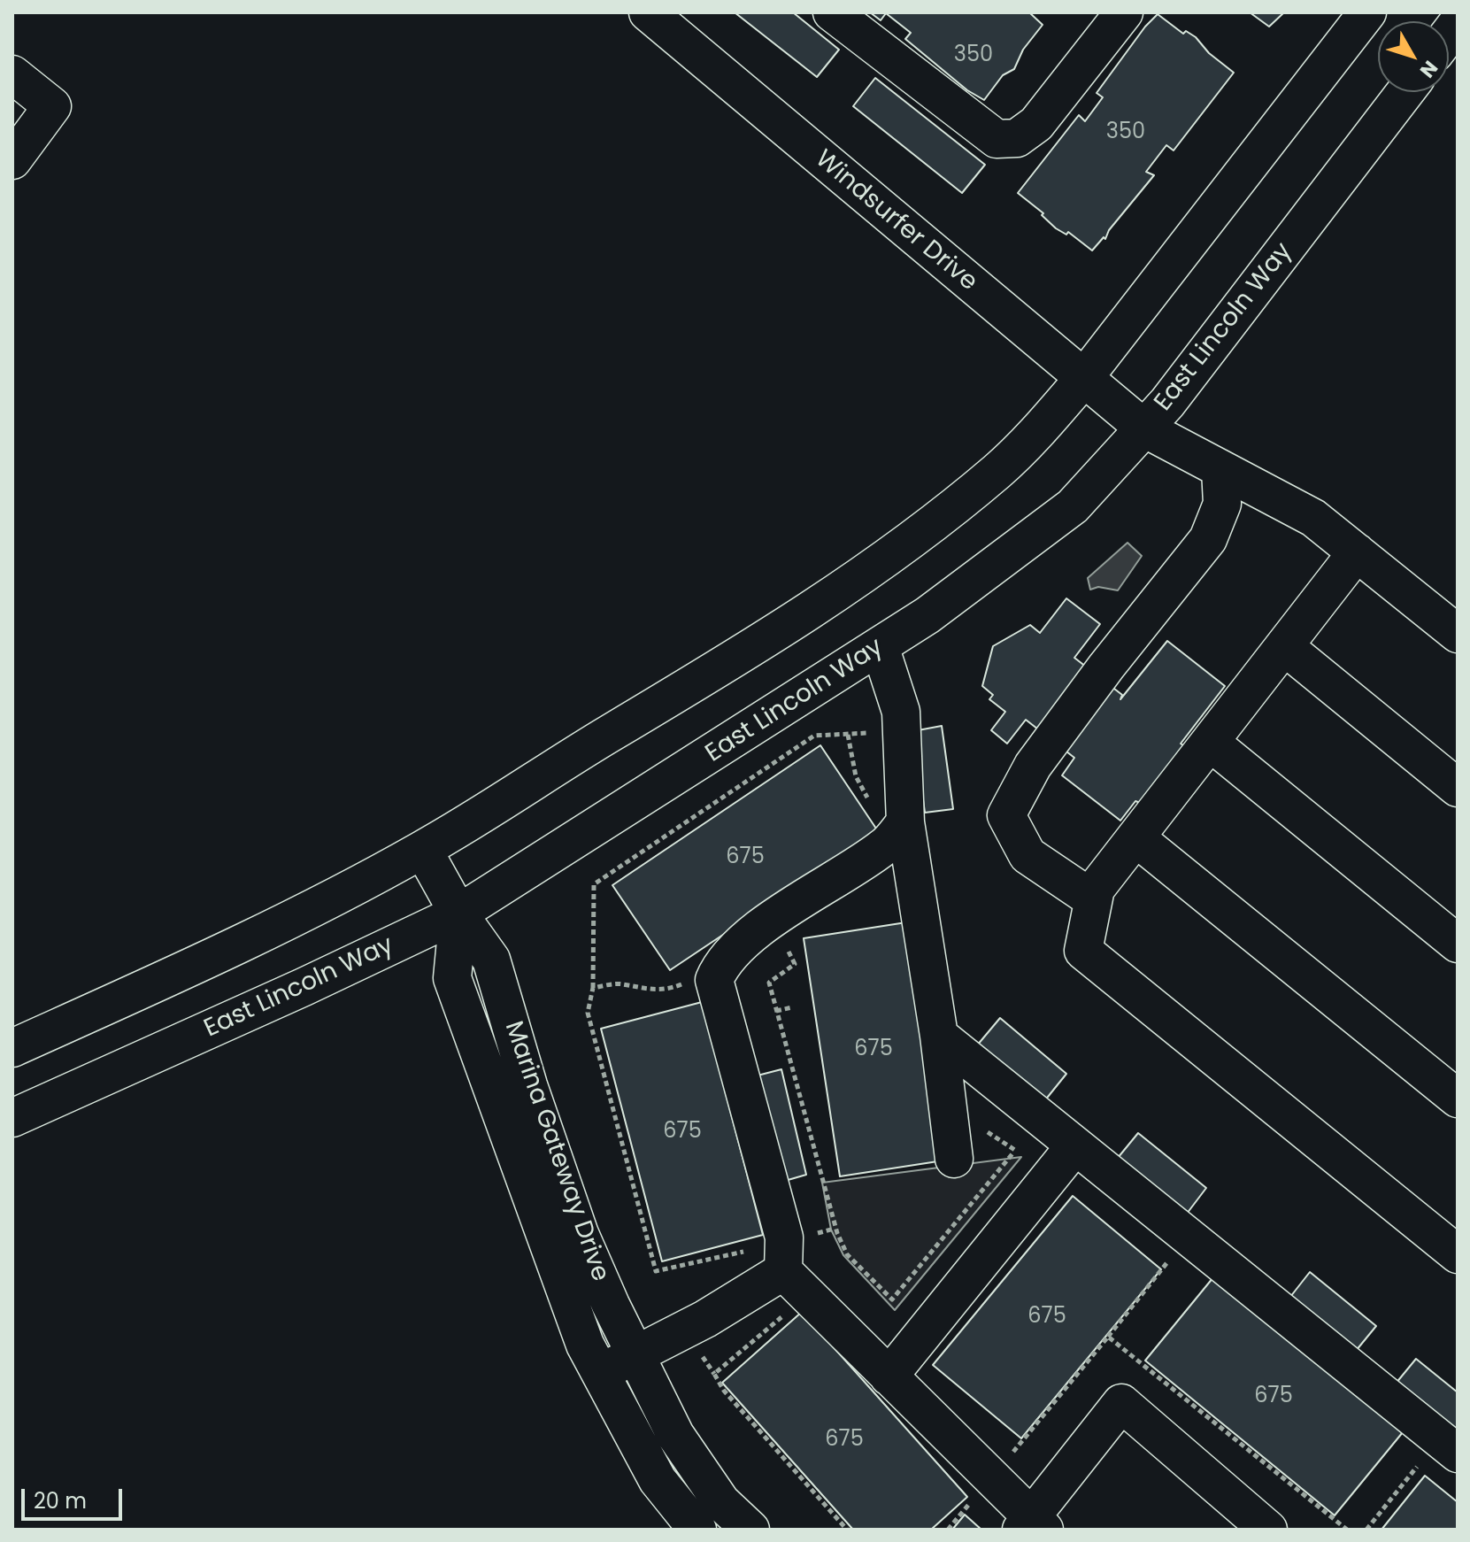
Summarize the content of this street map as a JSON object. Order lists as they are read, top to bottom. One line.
{"streets":{"street":["Windsurfer Drive","East Lincoln Way","Marina Gateway Drive"]},"crossings":[["Windsurfer Drive","East Lincoln Way"],["East Lincoln Way","Marina Gateway Drive"]],"house_numbers":["350","350","675","675","675","675","675","675"],"scale_bar":"20 m","north":"bottom right"}
